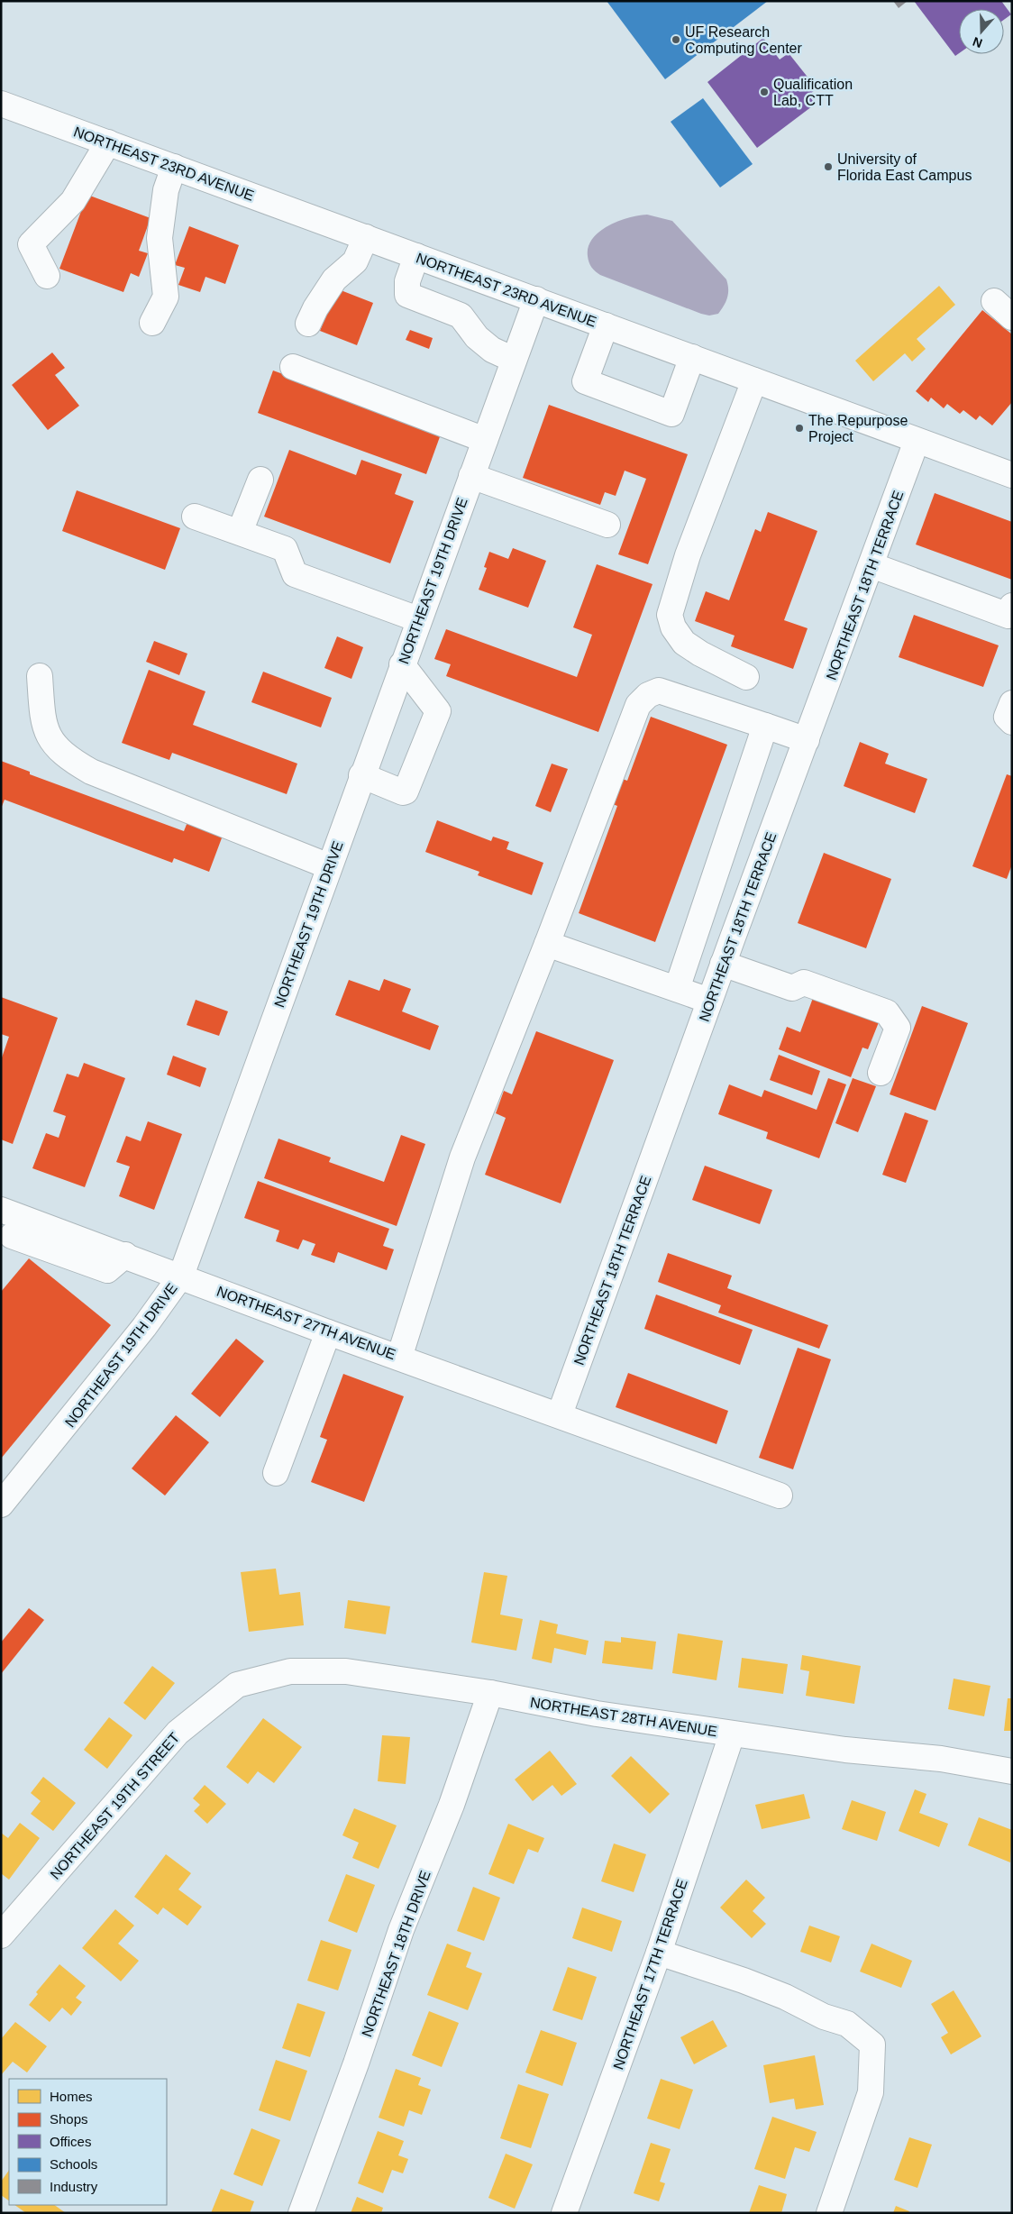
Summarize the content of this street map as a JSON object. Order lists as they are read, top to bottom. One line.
{"streets":{"street":["NORTHEAST 23RD AVENUE","NORTHEAST 19TH DRIVE","NORTHEAST 18TH TERRACE","NORTHEAST 27TH AVENUE","NORTHEAST 28TH AVENUE","NORTHEAST 19TH STREET","NORTHEAST 18TH DRIVE","NORTHEAST 17TH TERRACE"]},"crossings":[["NORTHEAST 23RD AVENUE","NORTHEAST 19TH DRIVE"],["NORTHEAST 23RD AVENUE","NORTHEAST 18TH TERRACE"],["NORTHEAST 19TH DRIVE","NORTHEAST 27TH AVENUE"],["NORTHEAST 18TH TERRACE","NORTHEAST 27TH AVENUE"],["NORTHEAST 28TH AVENUE","NORTHEAST 19TH STREET"],["NORTHEAST 28TH AVENUE","NORTHEAST 18TH DRIVE"],["NORTHEAST 28TH AVENUE","NORTHEAST 17TH TERRACE"]],"places":["UF Research Computing Center","Qualification Lab, CTT","University of Florida East Campus","The Repurpose Project"],"legend":["Homes","Shops","Offices","Schools","Industry"],"north":"bottom"}
